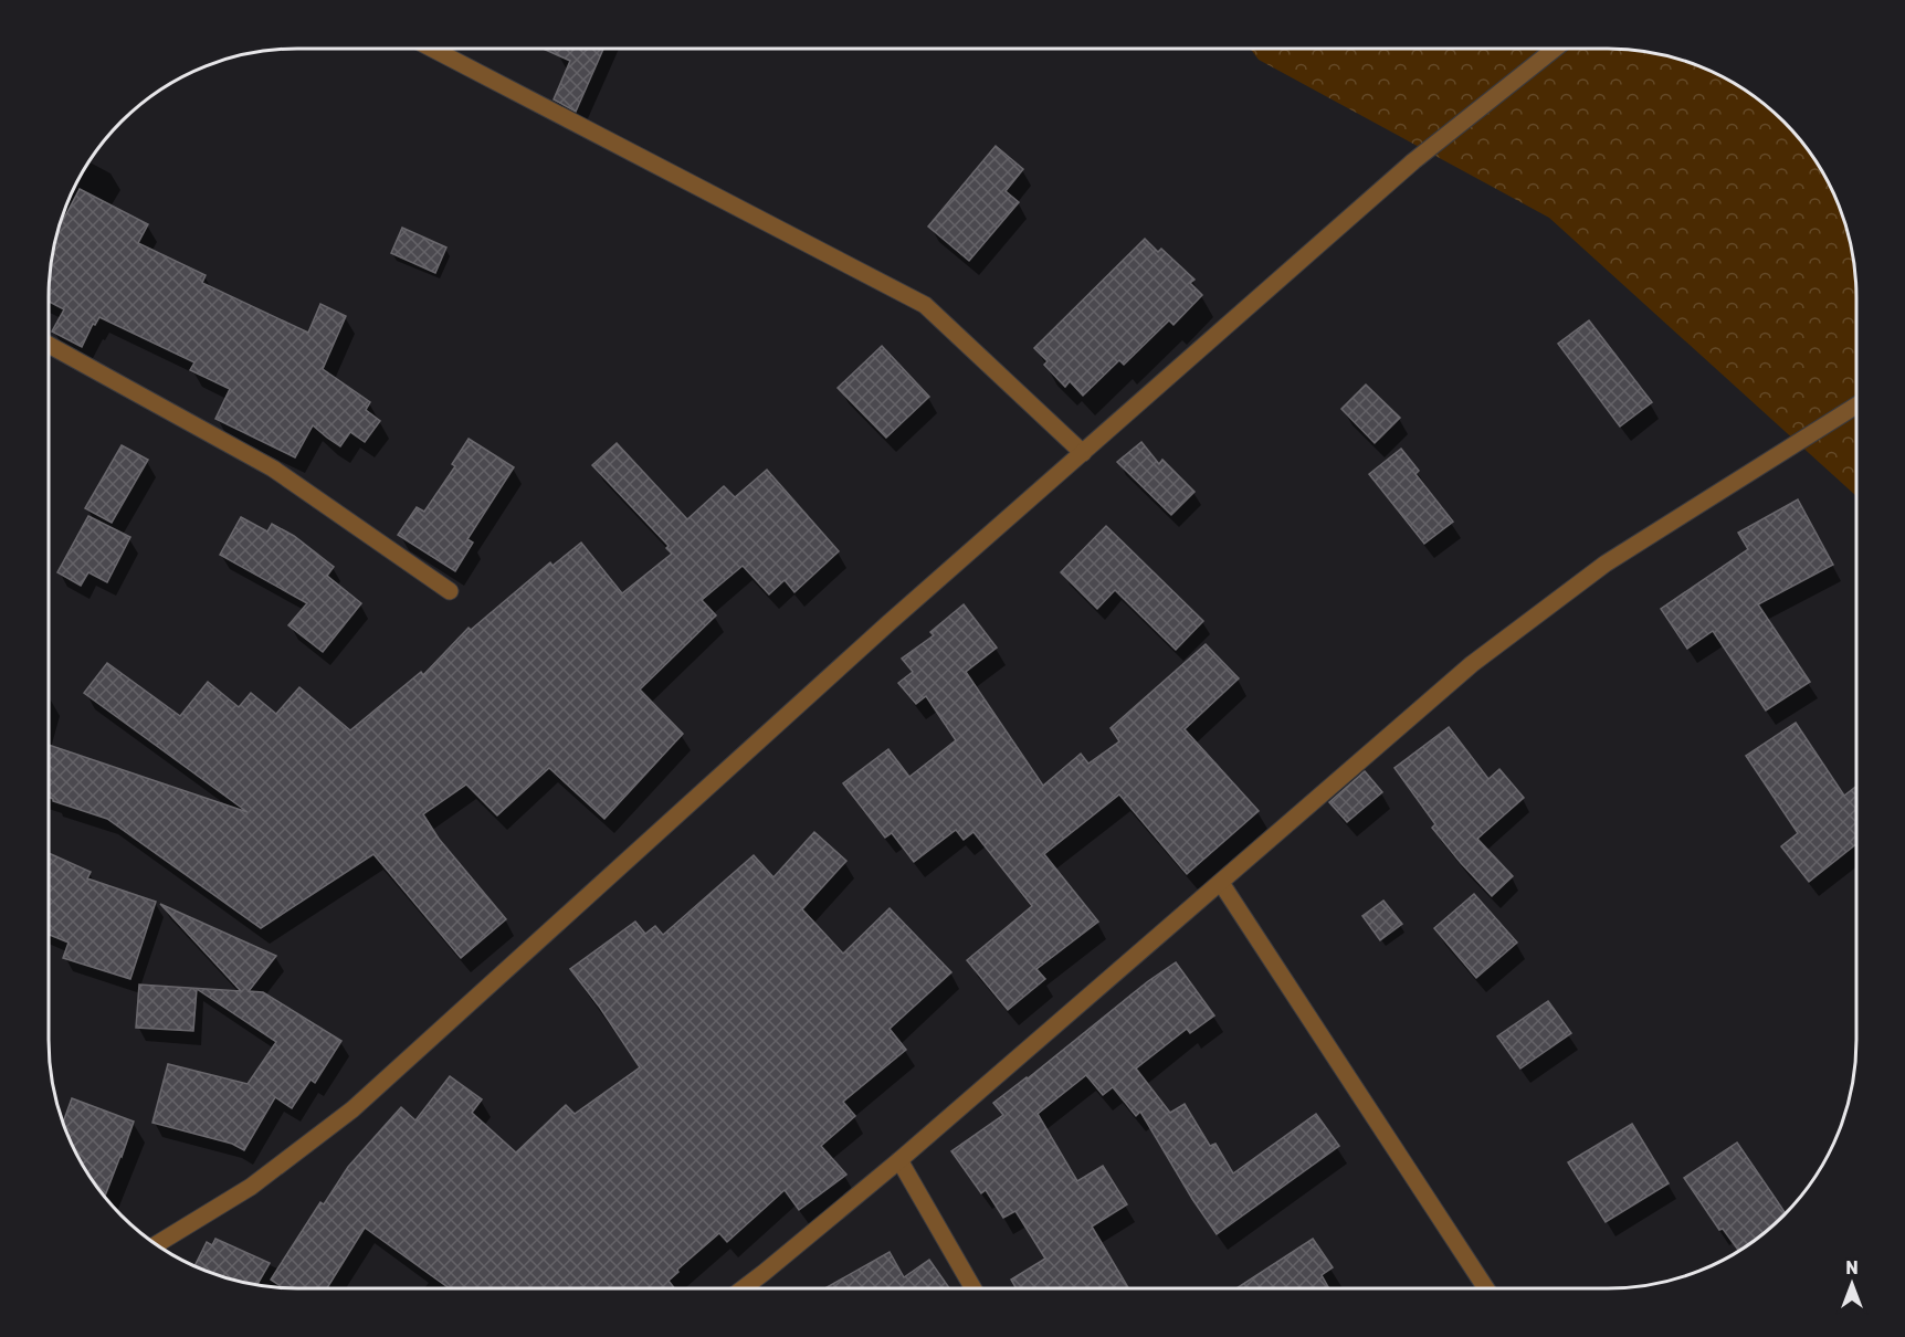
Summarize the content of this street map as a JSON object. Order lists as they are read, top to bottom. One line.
{"north":"top"}
